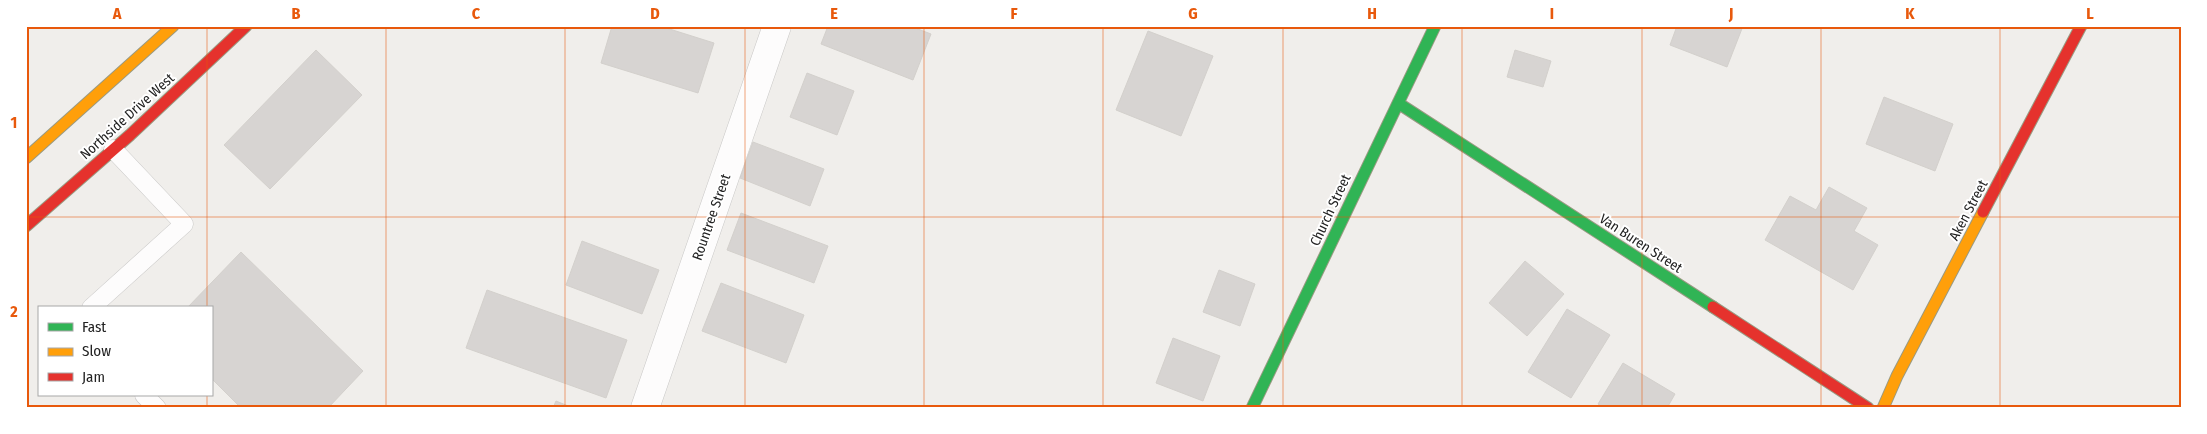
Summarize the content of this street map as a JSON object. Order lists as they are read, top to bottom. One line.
{"streets":{"street":["Northside Drive West","Church Street","Aken Street","Rountree Street","Van Buren Street"]},"crossings":[["Church Street","Van Buren Street"]],"legend":["Fast","Slow","Jam"],"grid":{"columns":["A","B","C","D","E","F","G","H","I","J","K","L"],"rows":["1","2"]}}
